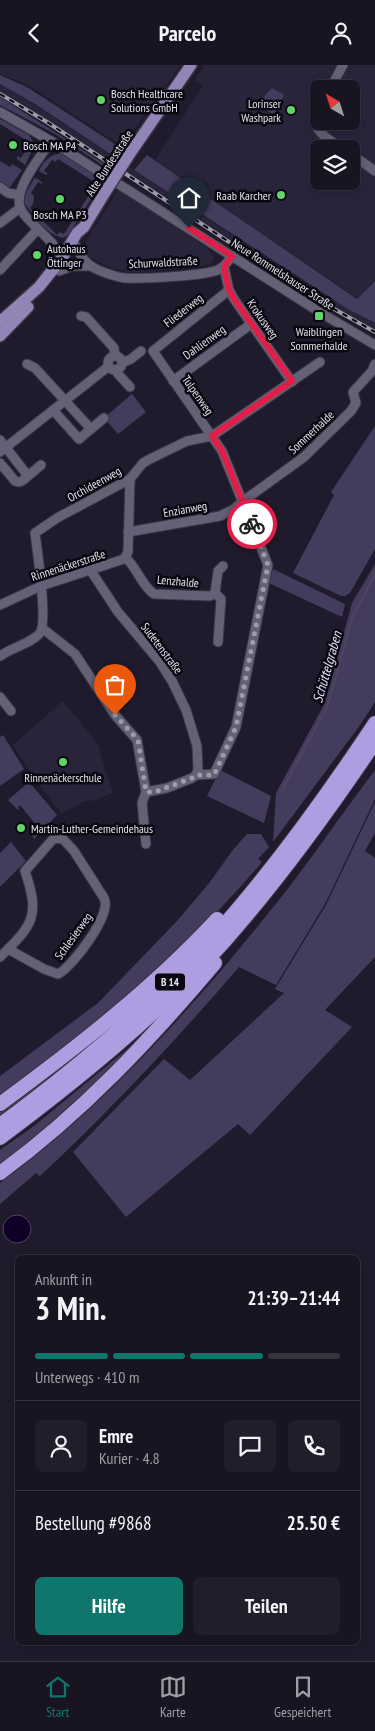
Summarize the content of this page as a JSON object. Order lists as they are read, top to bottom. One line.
{"streets":{"highway":["B 14"],"main road":["Alte Bundesstraße"],"street":["Schurwaldstraße","Neue Rommelshauser Straße","Fliederweg","Krokusweg","Dahlienweg","Tulpenweg","Sommerhalde","Orchideenweg","Enzianweg","Rinnenäckerstraße","Lenzhalde","Sudetenstraße","Schlesierweg"]},"crossings":[["Alte Bundesstraße","Schurwaldstraße"],["Schurwaldstraße","Krokusweg"],["Fliederweg","Krokusweg"],["Fliederweg","Tulpenweg"],["Krokusweg","Dahlienweg"],["Dahlienweg","Tulpenweg"],["Tulpenweg","Sommerhalde"],["Tulpenweg","Orchideenweg"],["Tulpenweg","Enzianweg"],["Tulpenweg","Sudetenstraße"],["Sommerhalde","Enzianweg"],["Orchideenweg","Rinnenäckerstraße"],["Rinnenäckerstraße","Lenzhalde"],["Rinnenäckerstraße","Sudetenstraße"]],"water":["Schüttelgraben"],"places":{"other":["Bosch Healthcare Solutions GmbH","Lorinser Washpark","Bosch MA P4","Raab Karcher","Bosch MA P3","Autohaus Öttinger","Rinnenäckerschule","Martin-Luther-Gemeindehaus"],"transit":["Waiblingen Sommerhalde"]},"north":"top left","page":{"header":"Parcelo","heading":["3 Min.","Ankunft in","21:39–21:44"],"panel":["Emre","Kurier · 4.8","Bestellung #9868","25.50 €"],"bar":"Unterwegs · 410 m","buttons":["Hilfe","Teilen"],"tabs":["Start","Karte","Gespeichert"]}}
